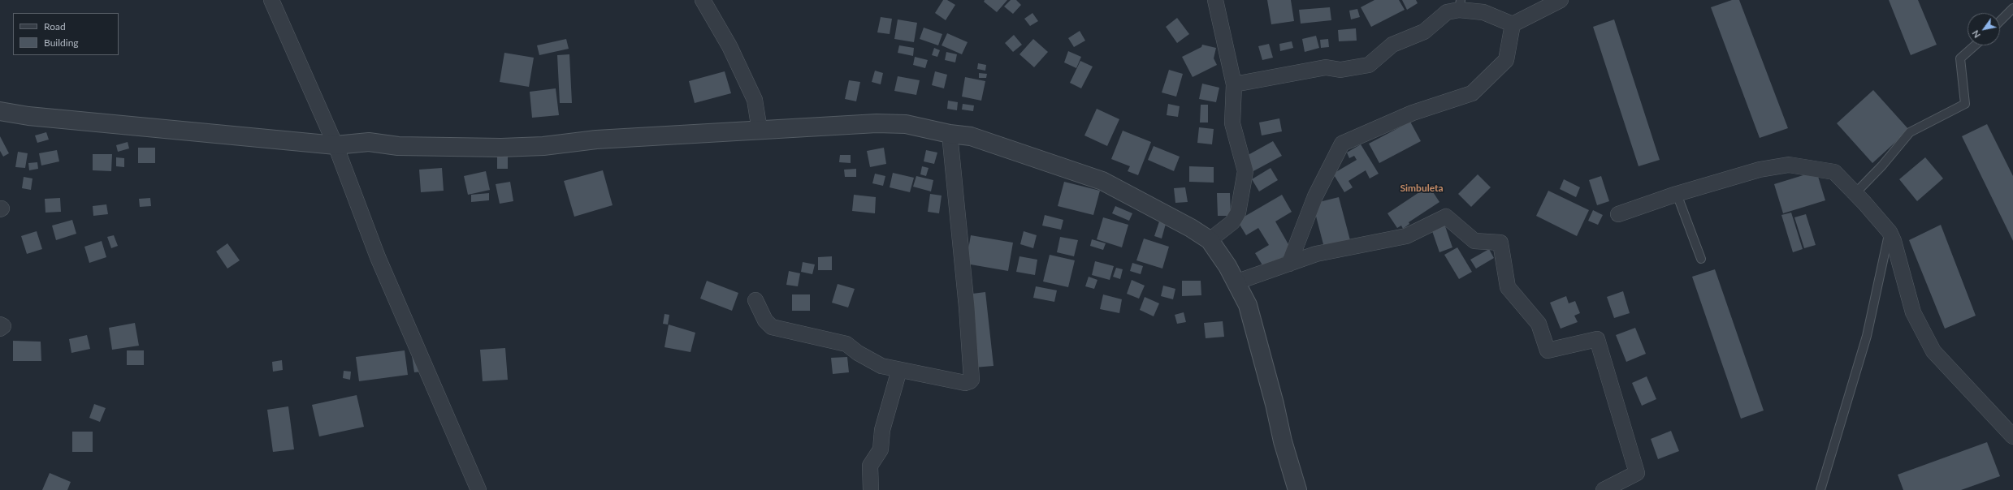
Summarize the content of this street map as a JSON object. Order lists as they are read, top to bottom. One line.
{"districts":["Simbuleta"],"legend":["Road","Building"],"north":"bottom left"}
